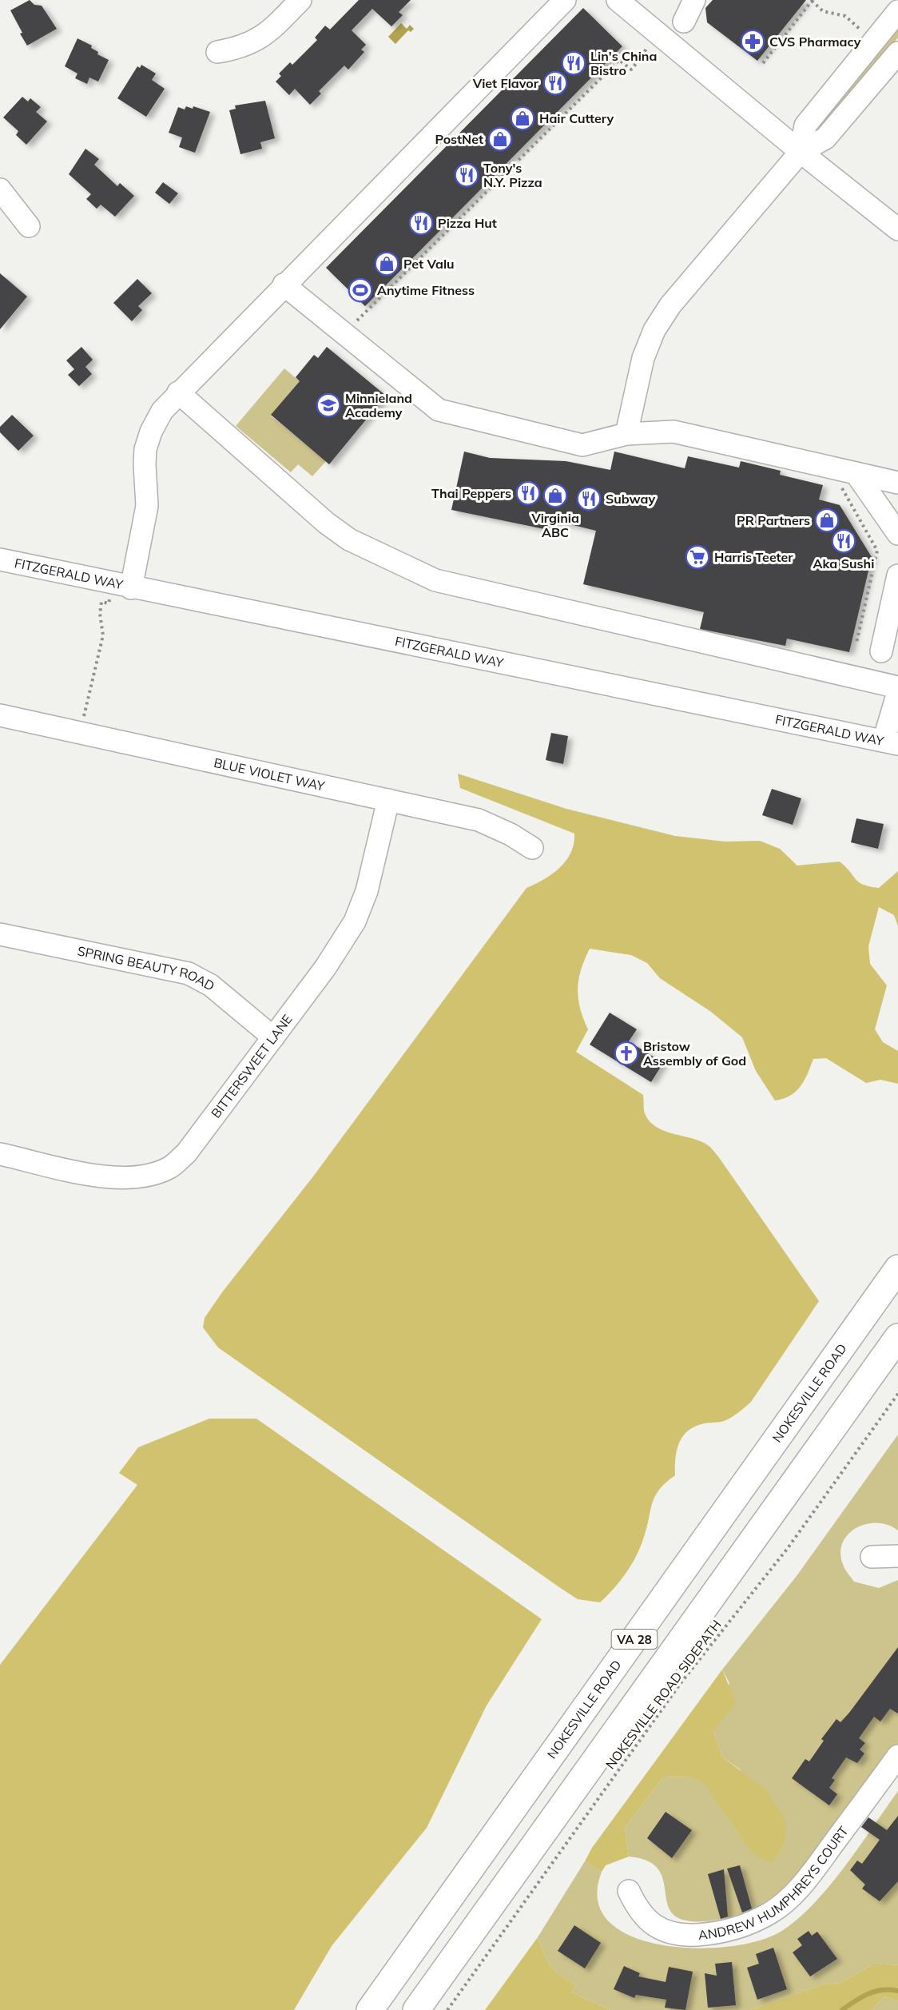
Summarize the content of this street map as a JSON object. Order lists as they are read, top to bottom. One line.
{"streets":{"highway":["NOKESVILLE ROAD","VA 28"],"street":["FITZGERALD WAY","BLUE VIOLET WAY","SPRING BEAUTY ROAD","BITTERSWEET LANE","ANDREW HUMPHREYS COURT"],"path":["NOKESVILLE ROAD SIDEPATH"]},"crossings":[["BLUE VIOLET WAY","BITTERSWEET LANE"],["SPRING BEAUTY ROAD","BITTERSWEET LANE"]],"places":{"pharmacy":["CVS Pharmacy"],"restaurant":["Lin's China Bistro","Viet Flavor","Tony's N.Y. Pizza","Pizza Hut","Thai Peppers","Subway","Aka Sushi"],"shop":["Hair Cuttery","PostNet","Pet Valu","Virginia ABC","PR Partners"],"sports":["Anytime Fitness"],"school or university":["Minnieland Academy"],"supermarket":["Harris Teeter"],"church":["Bristow Assembly of God"]}}
